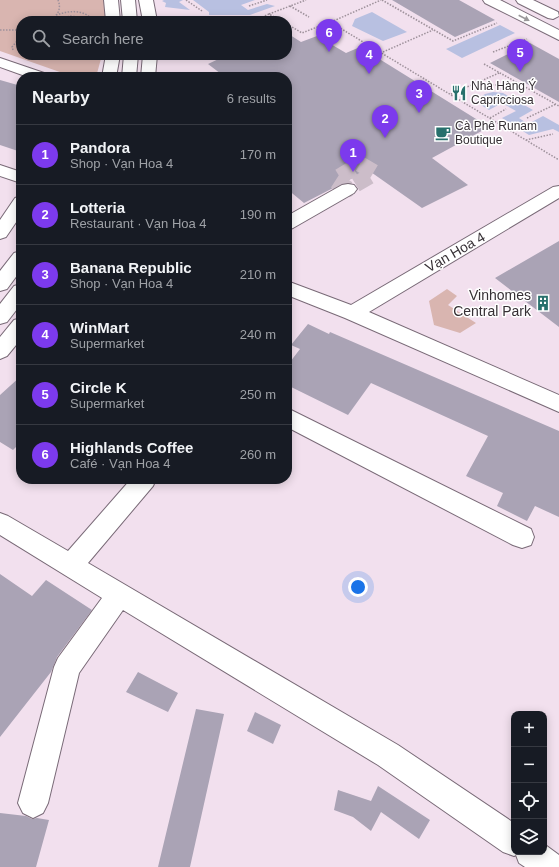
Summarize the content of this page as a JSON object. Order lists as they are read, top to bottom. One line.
{"streets":{"street":["Vạn Hoa 4"]},"places":{"restaurant":["Nhà Hàng Ý Capricciosa"],"cafe":["Cà Phê Runam Boutique"],"building":["Vinhomes Central Park"]},"page":{"search":"Search here","pins":["6","5","4","3","2","1"],"heading":["Nearby","6 results"],"list":[{"mark":"1","name":"Pandora","note":"Shop · Vạn Hoa 4","value":"170 m"},{"mark":"2","name":"Lotteria","note":"Restaurant · Vạn Hoa 4","value":"190 m"},{"mark":"3","name":"Banana Republic","note":"Shop · Vạn Hoa 4","value":"210 m"},{"mark":"4","name":"WinMart","note":"Supermarket","value":"240 m"},{"mark":"5","name":"Circle K","note":"Supermarket","value":"250 m"},{"mark":"6","name":"Highlands Coffee","note":"Café · Vạn Hoa 4","value":"260 m"}],"map_buttons":["+","−"]}}
